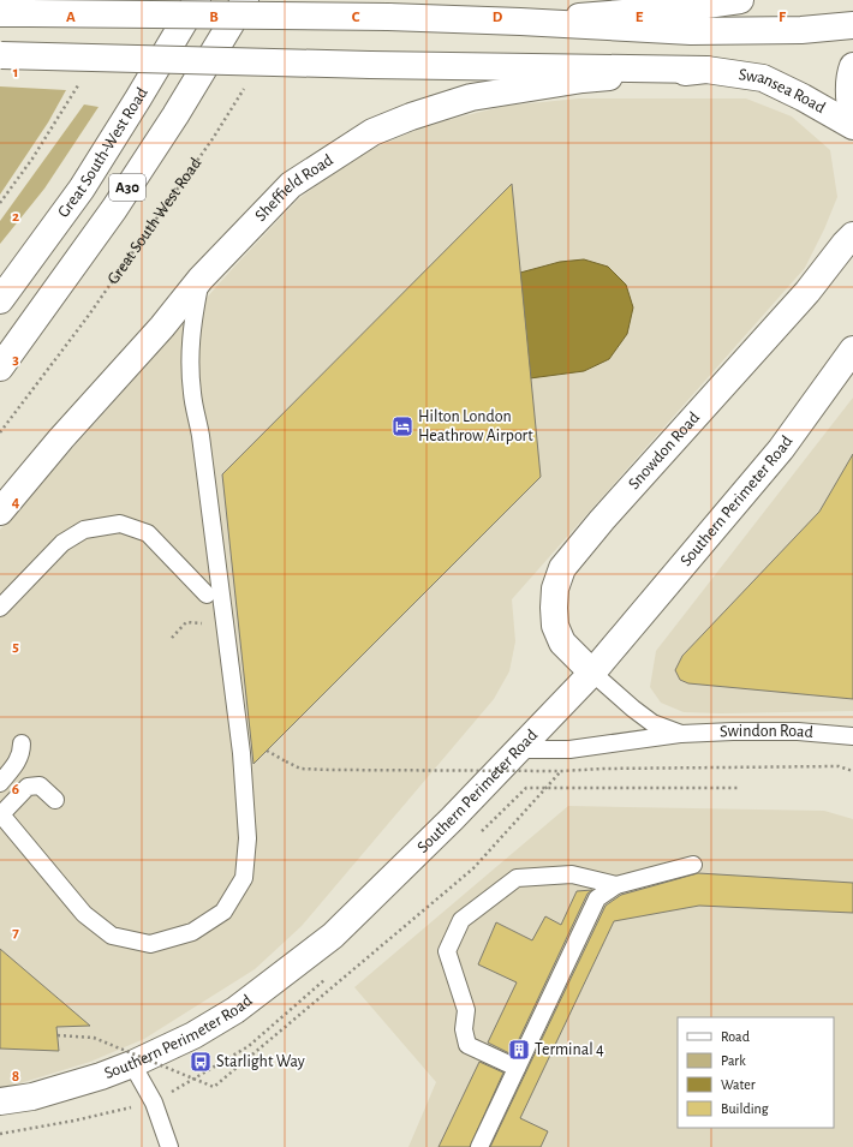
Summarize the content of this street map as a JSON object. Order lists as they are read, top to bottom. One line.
{"streets":{"main road":["Swansea Road","Great South-West Road","A30","Sheffield Road","Snowdon Road","Southern Perimeter Road"],"lane":["Swindon Road"],"path":["Great South West Road"]},"crossings":[["Swansea Road","Sheffield Road"],["Snowdon Road","Southern Perimeter Road"],["Snowdon Road","Swindon Road"],["Southern Perimeter Road","Swindon Road"]],"places":{"hotel":["Hilton London Heathrow Airport"],"building":["Terminal 4"],"bus stop":["Starlight Way"]},"legend":["Road","Park","Water","Building"],"grid":{"columns":["A","B","C","D","E","F"],"rows":["1","2","3","4","5","6","7","8"]}}
